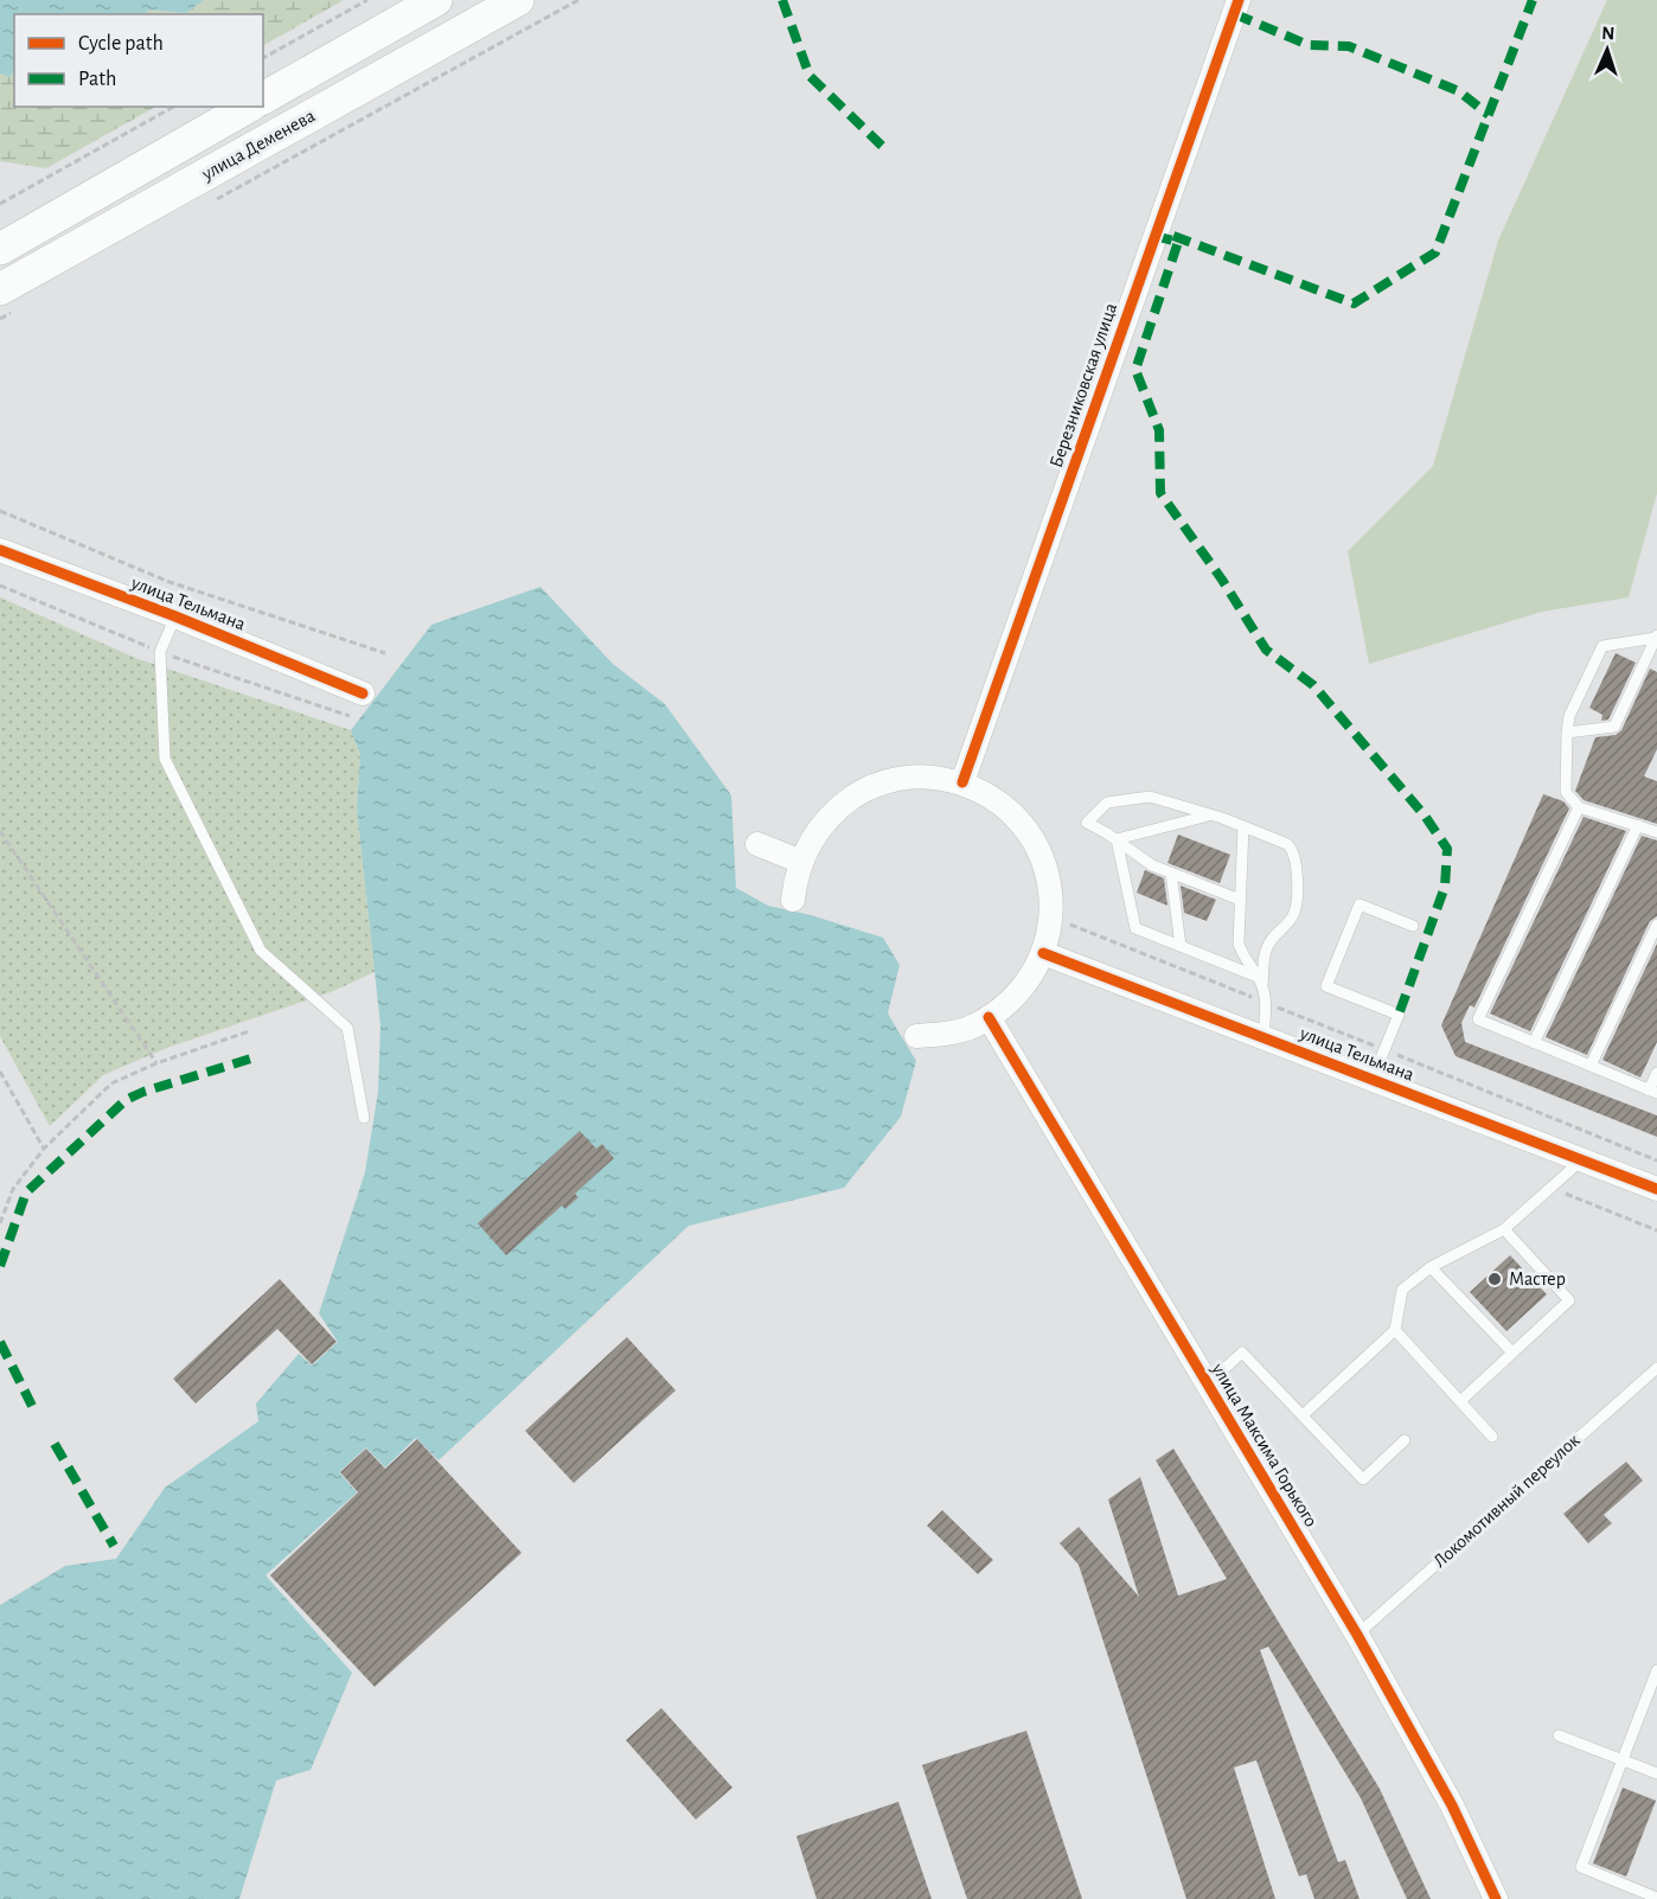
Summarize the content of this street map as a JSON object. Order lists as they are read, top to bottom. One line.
{"streets":{"main road":["улица Деменева"],"street":["Березниковская улица","улица Тельмана","улица Максима Горького"],"lane":["Локомотивный переулок"]},"crossings":[["улица Максима Горького","Локомотивный переулок"]],"places":["Мастер"],"legend":["Cycle path","Path"],"north":"top"}
